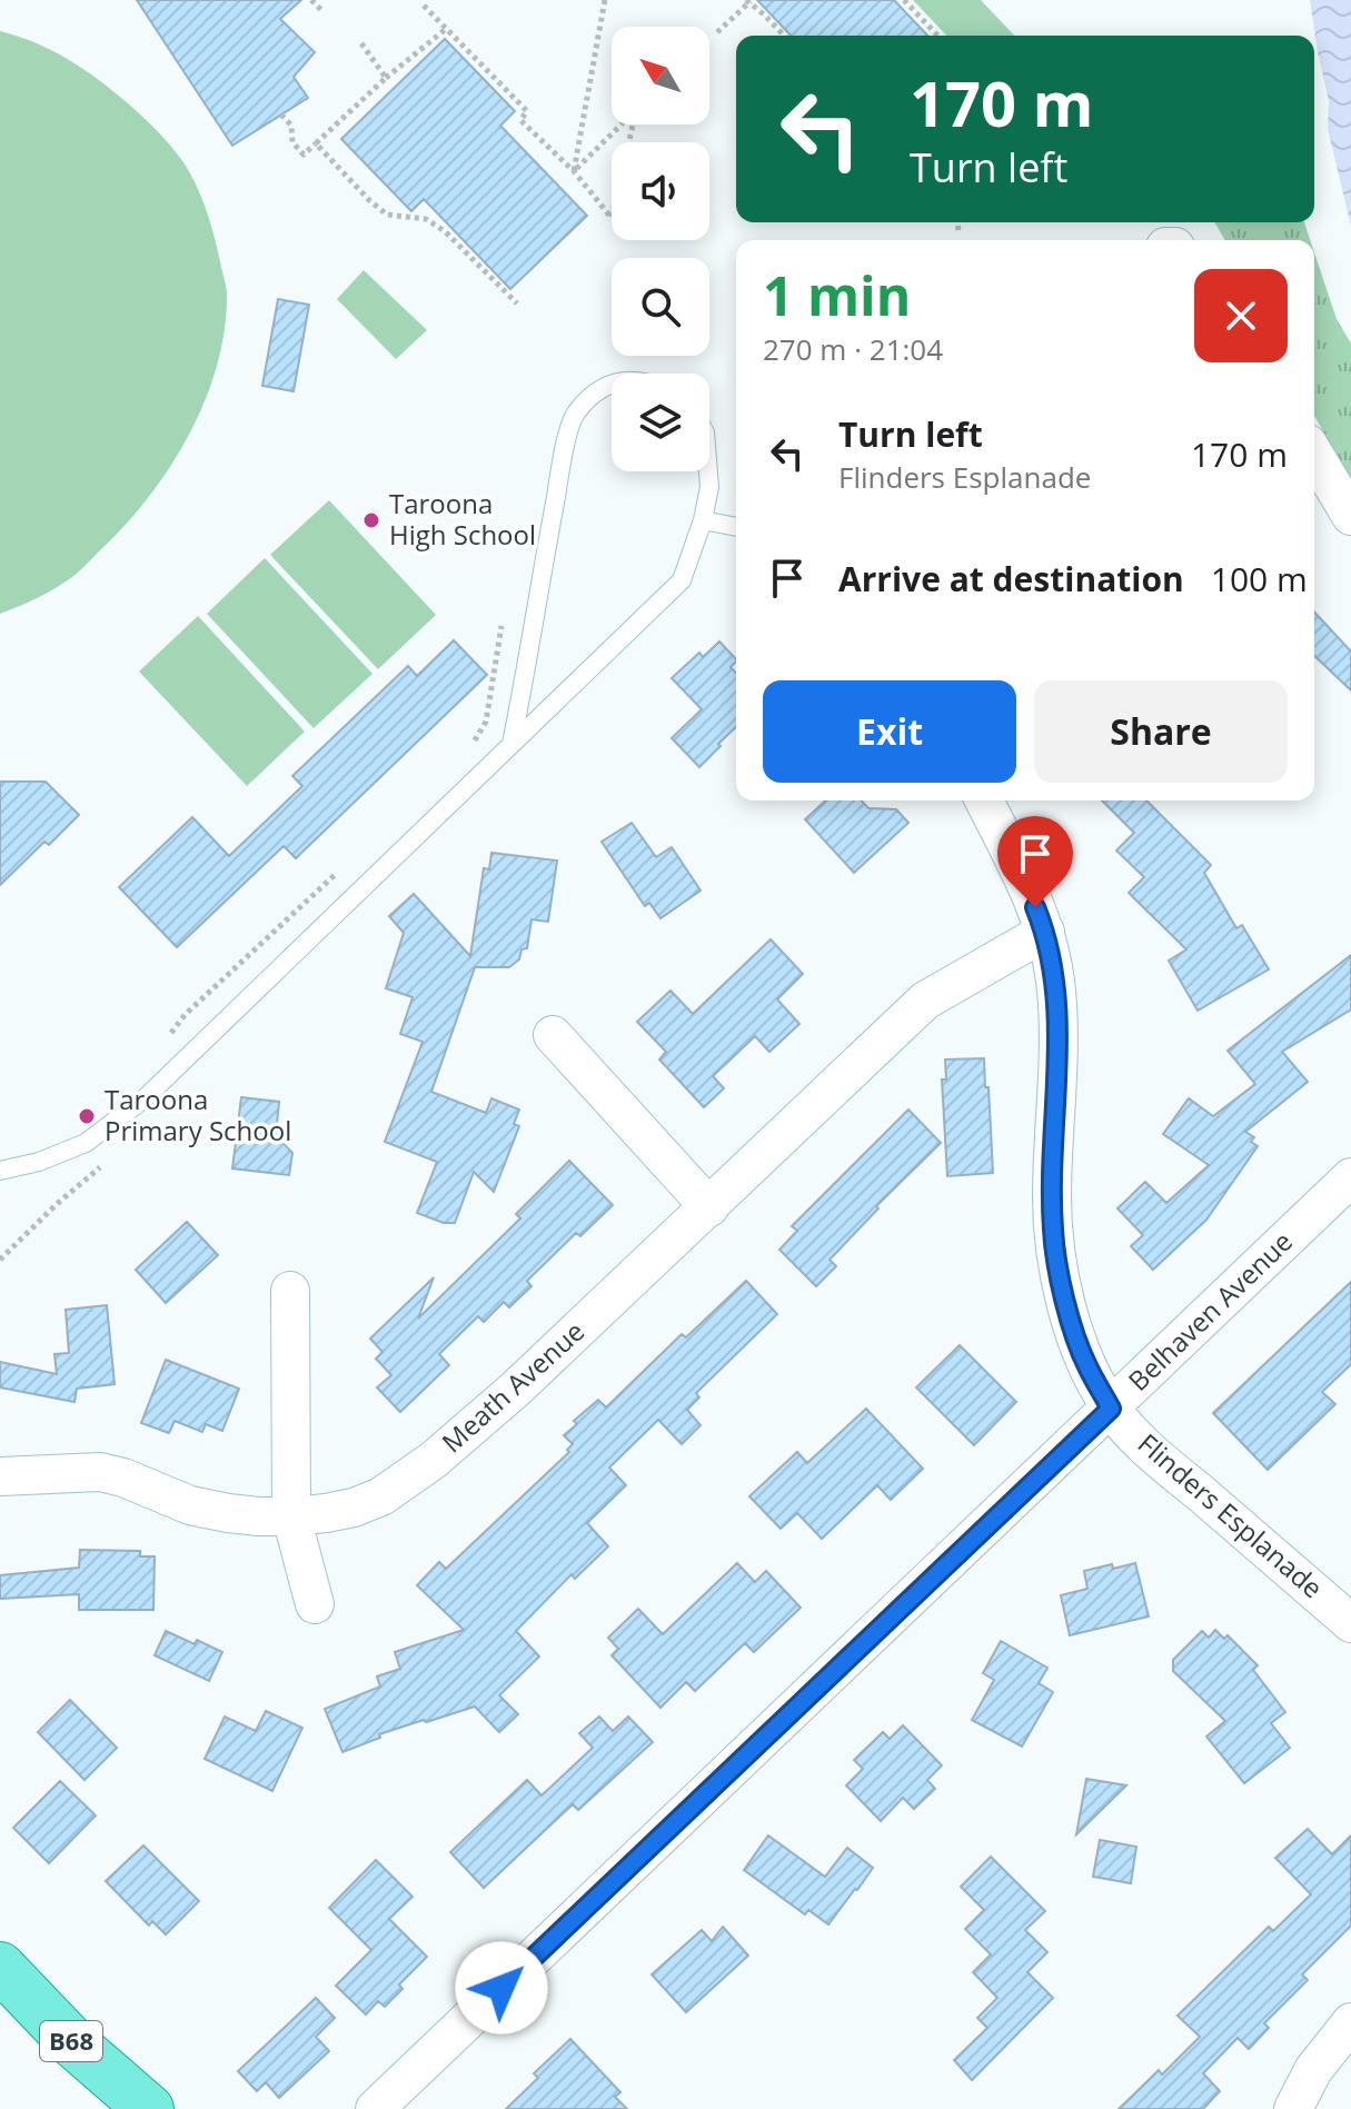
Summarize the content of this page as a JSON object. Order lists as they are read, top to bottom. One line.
{"streets":{"main road":["B68"],"street":["Belhaven Avenue","Meath Avenue","Flinders Esplanade"]},"crossings":[["Belhaven Avenue","Flinders Esplanade"],["Meath Avenue","Flinders Esplanade"]],"places":["Taroona High School","Taroona Primary School"],"north":"top left","page":{"turn":["170 m","Turn left"],"heading":["1 min","270 m · 21:04"],"list":[{"name":"Turn left","note":"Flinders Esplanade","value":"170 m"},{"name":"Arrive at destination","value":"100 m"}],"buttons":["Exit","Share"]}}
